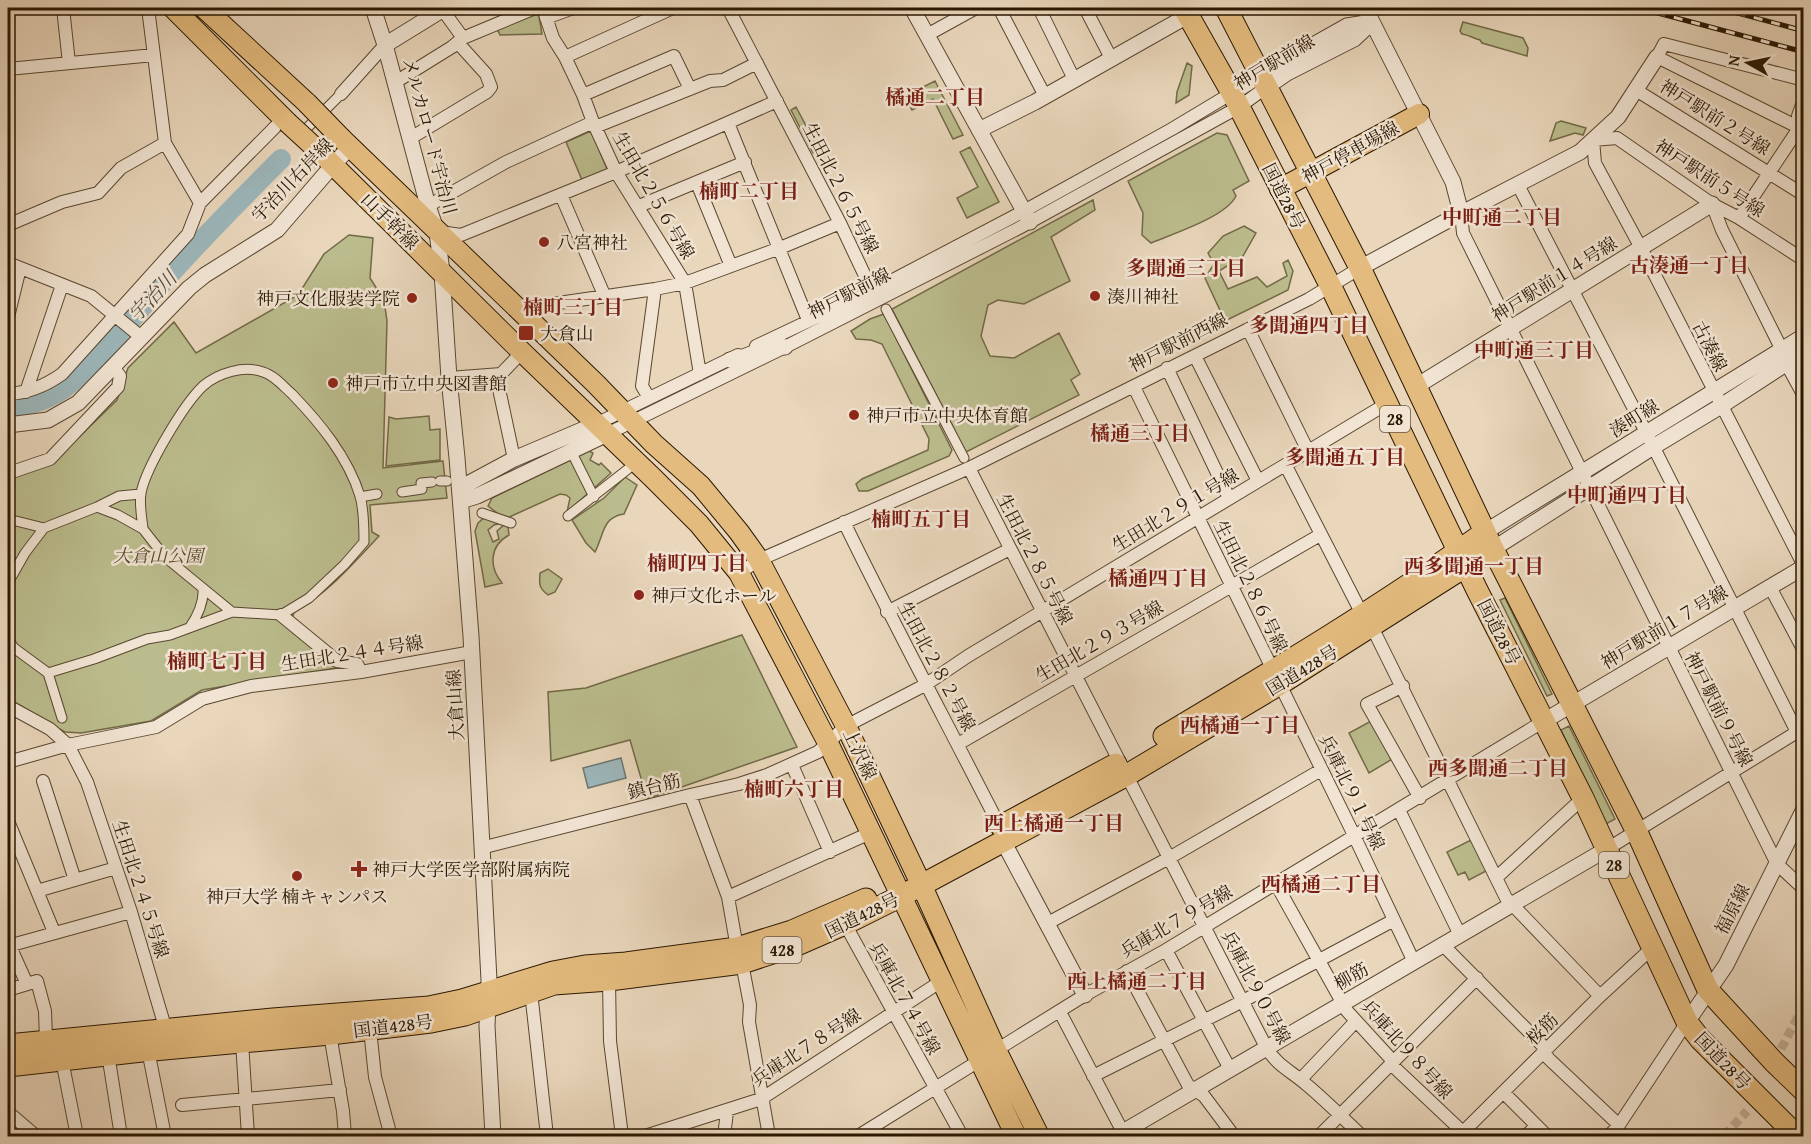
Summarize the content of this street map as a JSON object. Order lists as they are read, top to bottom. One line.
{"streets":{"highway":["国道28号","28","国道428号","428"],"main road":["神戸停車場線","山手幹線","上沢線"],"street":["神戸駅前線","神戸駅前２号線","メルカロード宇治川","神戸駅前５号線","宇治川右岸線","生田北２６５号線","生田北２５６号線","神戸駅前１４号線","神戸駅前西線","古湊線","湊町線","生田北２９１号線","生田北２８５号線","生田北２８６号線","神戸駅前１７号線","生田北２９３号線","生田北２４４号線","生田北２８２号線","大倉山線","神戸駅前９号線","鎮台筋","兵庫北９１号線","生田北２４５号線","福原線","兵庫北７９号線","柳筋","兵庫北９０号線","兵庫北７４号線","桜筋","兵庫北７８号線","兵庫北９８号線"]},"crossings":[["神戸駅前線","生田北２６５号線"],["神戸駅前線","生田北２５６号線"],["神戸駅前線","国道28号"],["神戸駅前線","山手幹線"],["神戸駅前線","上沢線"],["神戸駅前２号線","神戸駅前西線"],["メルカロード宇治川","山手幹線"],["メルカロード宇治川","大倉山線"],["神戸停車場線","国道28号"],["神戸駅前５号線","神戸駅前１４号線"],["神戸駅前５号線","神戸駅前西線"],["神戸駅前５号線","古湊線"],["宇治川右岸線","山手幹線"],["国道28号","神戸駅前１４号線"],["国道28号","神戸駅前西線"],["国道28号","湊町線"],["国道28号","生田北２９１号線"],["国道28号","神戸駅前１７号線"],["国道28号","国道428号"],["国道28号","福原線"],["国道28号","兵庫北７９号線"],["国道28号","柳筋"],["国道28号","桜筋"],["山手幹線","大倉山線"],["山手幹線","上沢線"],["神戸駅前１４号線","古湊線"],["神戸駅前１４号線","神戸駅前９号線"],["神戸駅前西線","古湊線"],["神戸駅前西線","生田北２８５号線"],["神戸駅前西線","生田北２８６号線"],["神戸駅前西線","生田北２８２号線"],["神戸駅前西線","神戸駅前９号線"],["神戸駅前西線","上沢線"],["古湊線","湊町線"],["古湊線","神戸駅前１７号線"],["湊町線","国道428号"],["湊町線","神戸駅前９号線"],["生田北２９１号線","生田北２８５号線"],["生田北２９１号線","生田北２８６号線"],["生田北２９１号線","生田北２８２号線"],["生田北２９１号線","上沢線"],["生田北２９１号線","鎮台筋"],["生田北２８５号線","生田北２９３号線"],["生田北２８５号線","国道428号"],["生田北２８５号線","兵庫北９０号線"],["生田北２８６号線","生田北２９３号線"],["生田北２８６号線","国道428号"],["生田北２８６号線","兵庫北９１号線"],["神戸駅前１７号線","神戸駅前９号線"],["神戸駅前１７号線","兵庫北７９号線"],["生田北２９３号線","生田北２８２号線"],["生田北２４４号線","大倉山線"],["生田北２４４号線","生田北２４５号線"],["生田北２８２号線","国道428号"],["国道428号","大倉山線"],["国道428号","上沢線"],["国道428号","兵庫北９１号線"],["国道428号","生田北２４５号線"],["国道428号","兵庫北９０号線"],["国道428号","兵庫北７４号線"],["大倉山線","鎮台筋"],["神戸駅前９号線","福原線"],["上沢線","鎮台筋"],["上沢線","兵庫北７９号線"],["上沢線","兵庫北７８号線"],["兵庫北９１号線","兵庫北７９号線"],["兵庫北９１号線","柳筋"],["兵庫北７９号線","兵庫北９０号線"],["兵庫北７９号線","兵庫北７４号線"],["兵庫北７９号線","兵庫北９８号線"],["柳筋","兵庫北９０号線"],["柳筋","兵庫北９８号線"],["兵庫北７４号線","兵庫北７８号線"],["桜筋","兵庫北９８号線"]],"districts":["橘通二丁目","楠町二丁目","中町通二丁目","古湊通一丁目","多聞通三丁目","楠町三丁目","多聞通四丁目","中町通三丁目","橘通三丁目","多聞通五丁目","中町通四丁目","楠町五丁目","楠町四丁目","西多聞通一丁目","橘通四丁目","楠町七丁目","西橘通一丁目","西多聞通二丁目","楠町六丁目","西上橘通一丁目","西橘通二丁目","西上橘通二丁目"],"water":["宇治川"],"parks":["大倉山公園"],"places":{"other":["八宮神社","湊川神社","神戸文化服装学院","神戸市立中央図書館","神戸市立中央体育館","神戸文化ホール","神戸大学 楠キャンパス"],"transit":["大倉山"],"health":["神戸大学医学部附属病院"]},"north":"left"}
